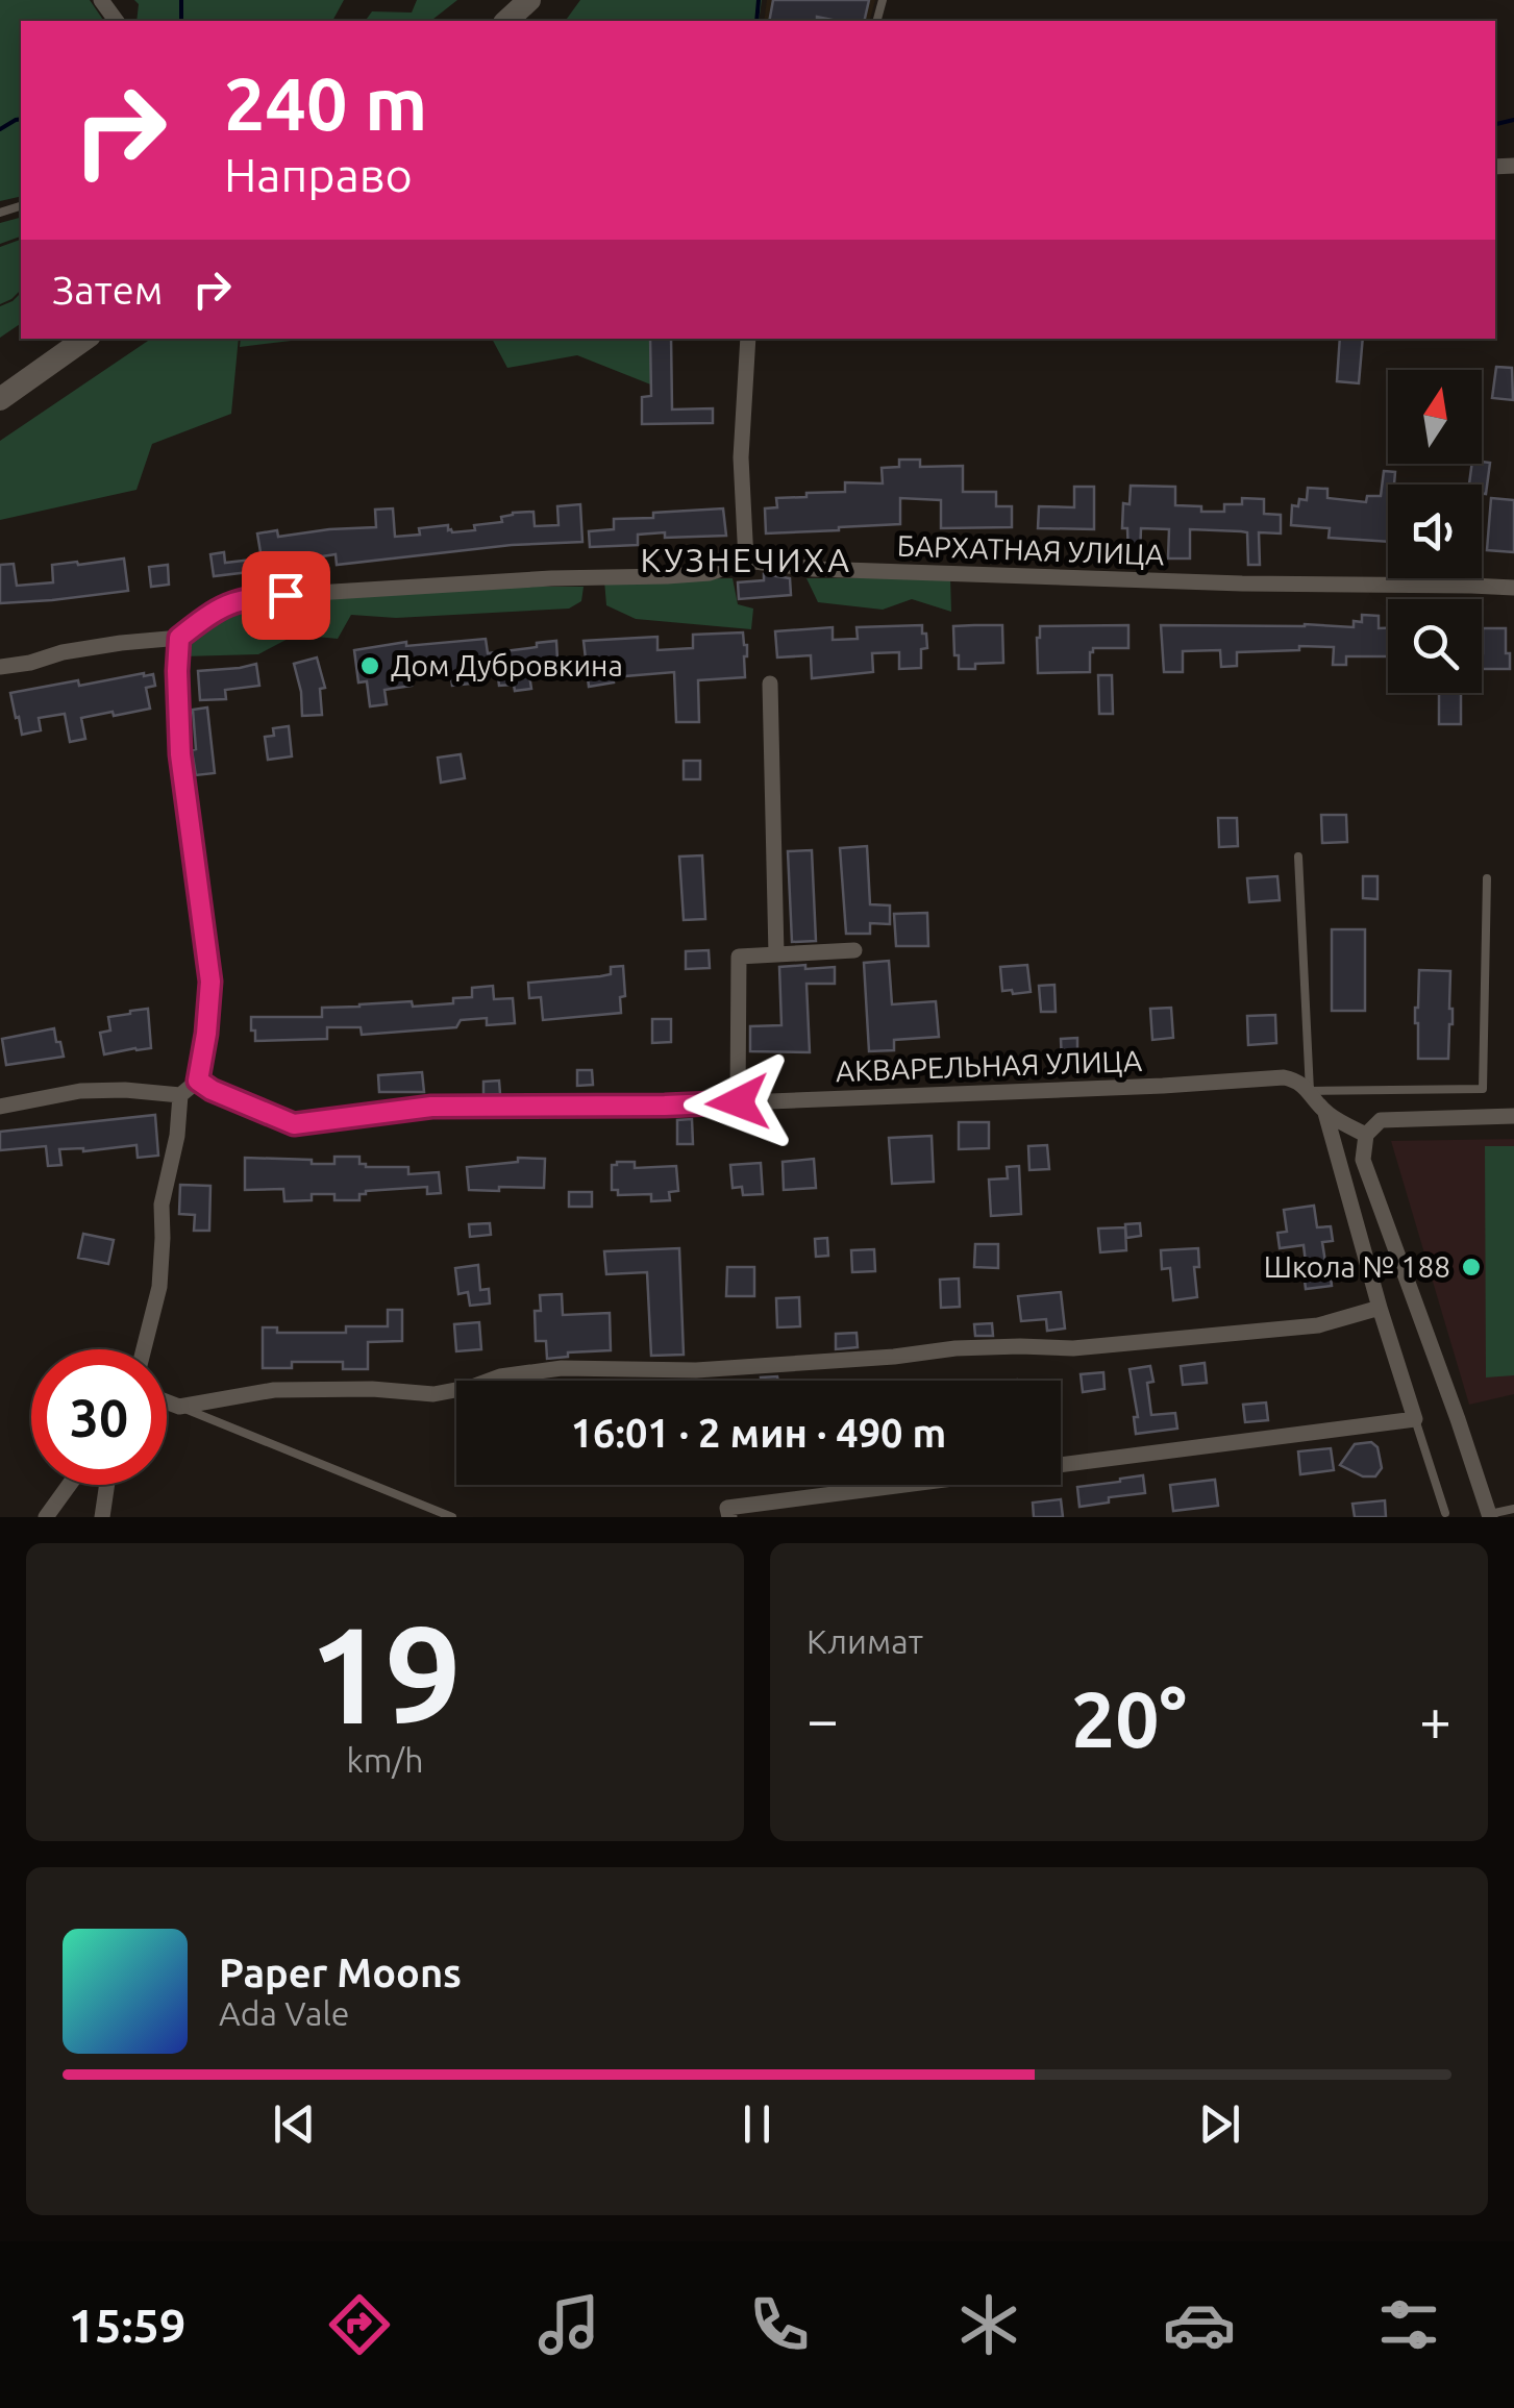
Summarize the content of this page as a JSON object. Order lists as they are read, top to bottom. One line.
{"streets":{"street":["БАРХАТНАЯ УЛИЦА","АКВАРЕЛЬНАЯ УЛИЦА"]},"districts":["КУЗНЕЧИХА"],"places":["Дом Дубровкина","Школа № 188"],"north":"top","page":{"turn":["240 m","Направо"],"then":"Затем","limit":"30","trip":"16:01 · 2 мин · 490 m","tile":[["19","km/h"],"Климат"],"heat":["−","20°","+"],"song":["Paper Moons","Ada Vale"],"tabs":"15:59"}}
